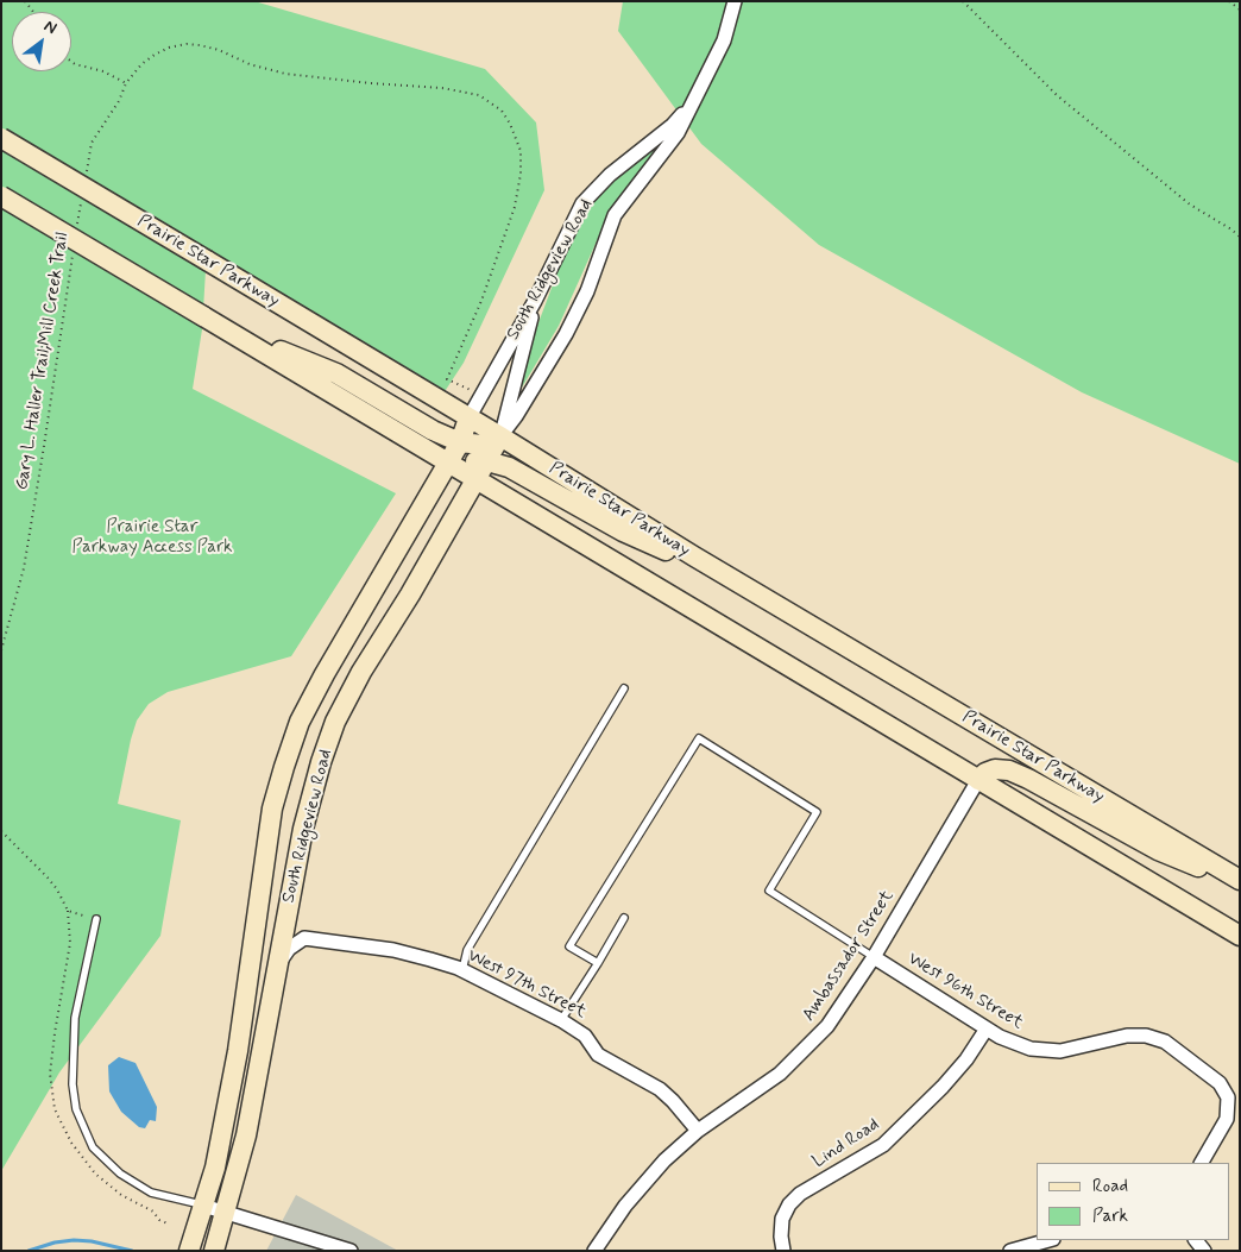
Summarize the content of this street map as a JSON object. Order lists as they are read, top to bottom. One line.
{"streets":{"main road":["Prairie Star Parkway","South Ridgeview Road"],"street":["Ambassador Street","West 97th Street","West 96th Street","Lind Road"],"path":["Gary L. Haller Trail;Mill Creek Trail"]},"crossings":[["Prairie Star Parkway","South Ridgeview Road"],["Ambassador Street","West 97th Street"],["Ambassador Street","West 96th Street"],["West 96th Street","Lind Road"]],"parks":["Prairie Star Parkway Access Park"],"legend":["Road","Park"],"north":"top right"}
